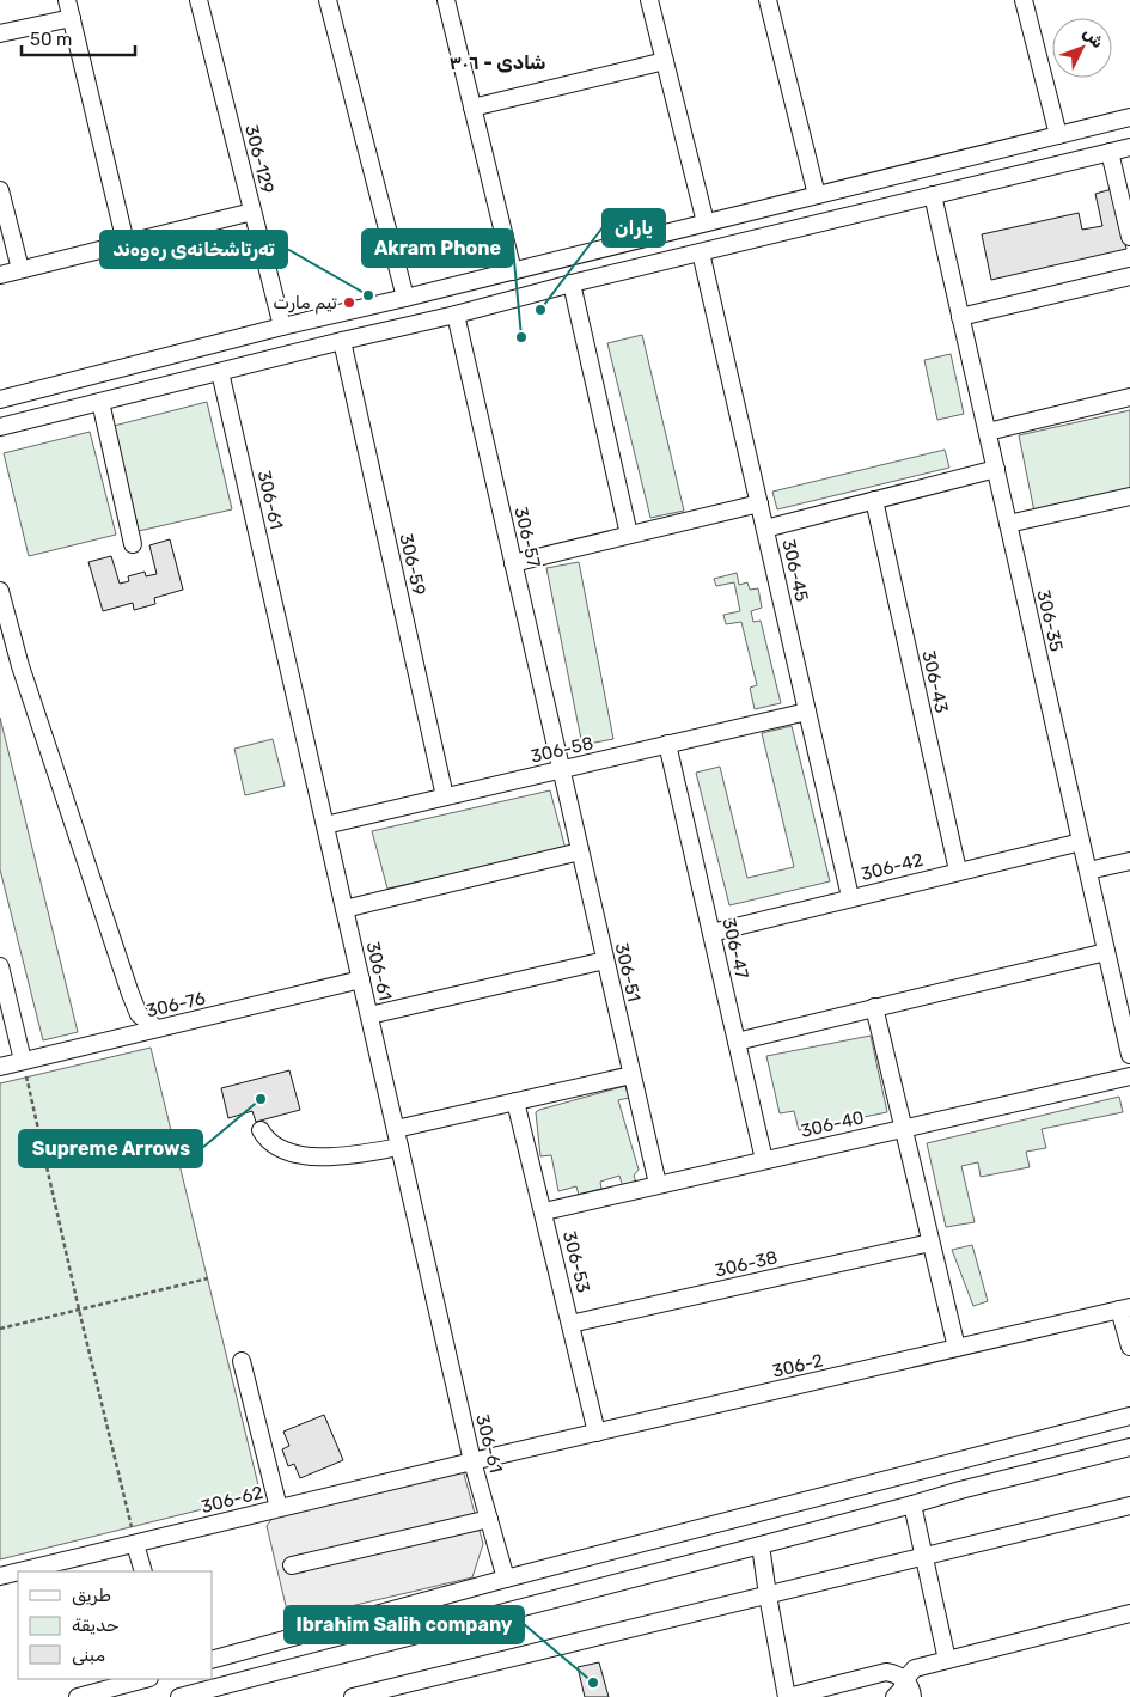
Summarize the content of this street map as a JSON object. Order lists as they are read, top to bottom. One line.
{"streets":{"street":["306-129","306-61","306-57","306-59","306-45","306-35","306-43","306-58","306-42","306-47","306-51","306-76","306-40","306-53","306-38","306-2","306-62"]},"crossings":[["306-61","306-58"],["306-61","306-76"],["306-61","306-2"],["306-61","306-62"],["306-57","306-58"],["306-57","306-51"],["306-59","306-58"],["306-45","306-58"],["306-45","306-42"],["306-35","306-42"],["306-43","306-42"],["306-58","306-47"],["306-58","306-51"],["306-42","306-47"],["306-47","306-40"],["306-51","306-40"],["306-40","306-53"],["306-53","306-38"],["306-53","306-2"],["306-2","306-62"]],"districts":["شادی - ٣٠٦"],"places":["ته‌رتاشخانه‌ی ره‌وه‌ند","تيم مارت","یاران","Akram Phone","Supreme Arrows","Ibrahim Salih company"],"legend":["طريق","حديقة","مبنى"],"scale_bar":"50 m","north":"top right"}
